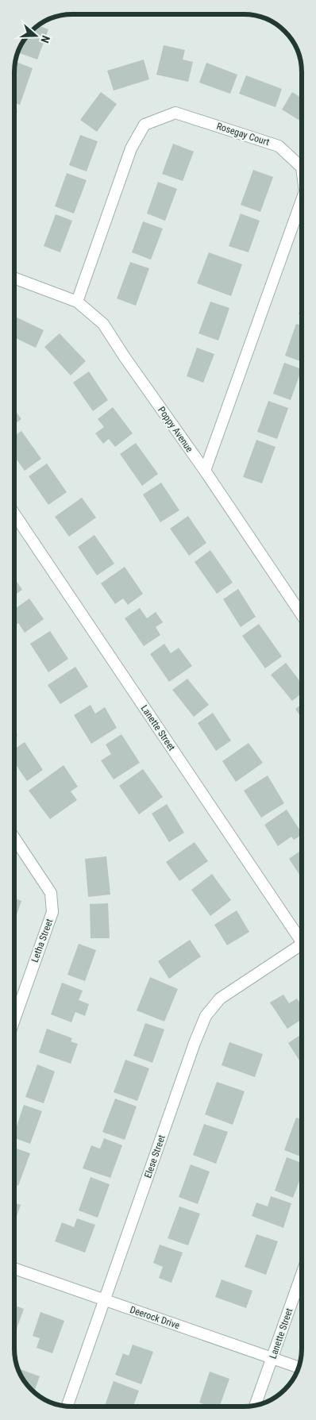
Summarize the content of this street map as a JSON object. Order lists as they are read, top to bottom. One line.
{"streets":{"street":["Rosegay Court","Poppy Avenue","Lanette Street","Letha Street","Elese Street","Deerock Drive"]},"crossings":[["Rosegay Court","Poppy Avenue"],["Lanette Street","Deerock Drive"],["Elese Street","Deerock Drive"]],"north":"right"}
